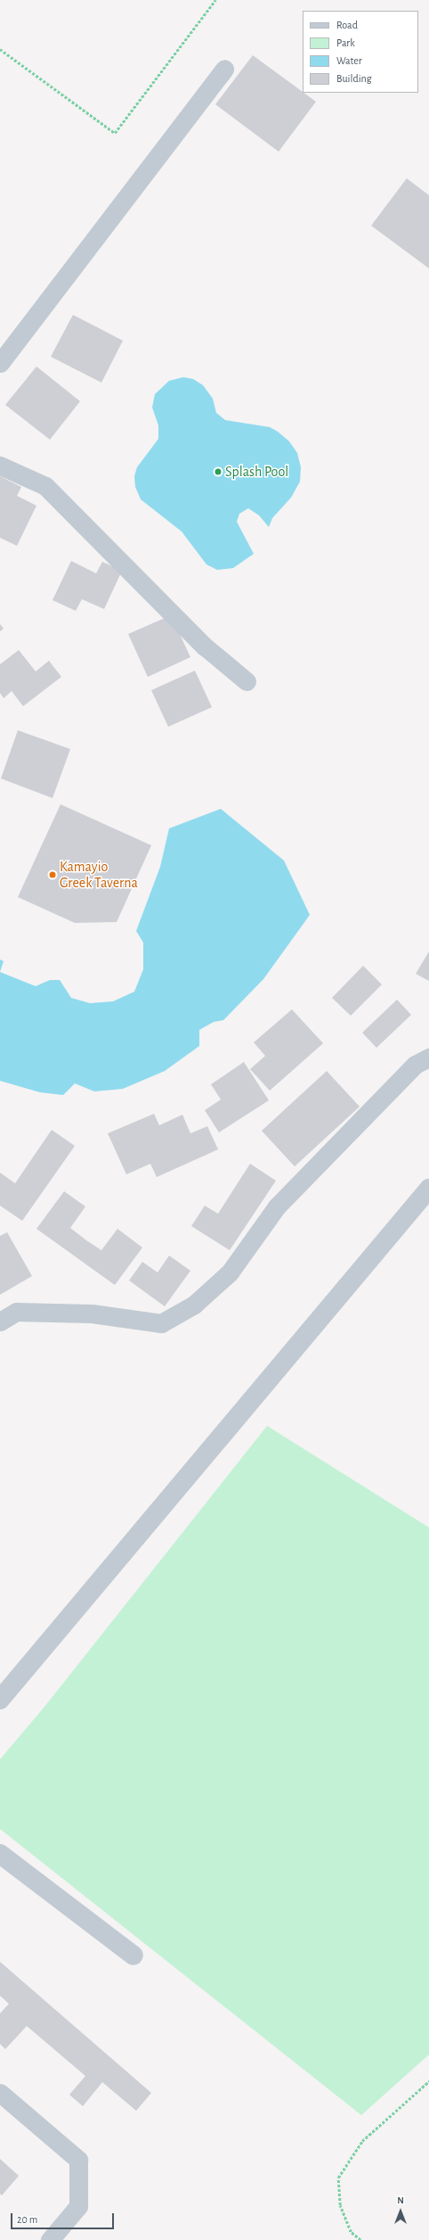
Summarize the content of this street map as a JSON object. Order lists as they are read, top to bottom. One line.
{"places":["Splash Pool","Kamayio Greek Taverna"],"legend":["Road","Park","Water","Building"],"scale_bar":"20 m","north":"top"}
